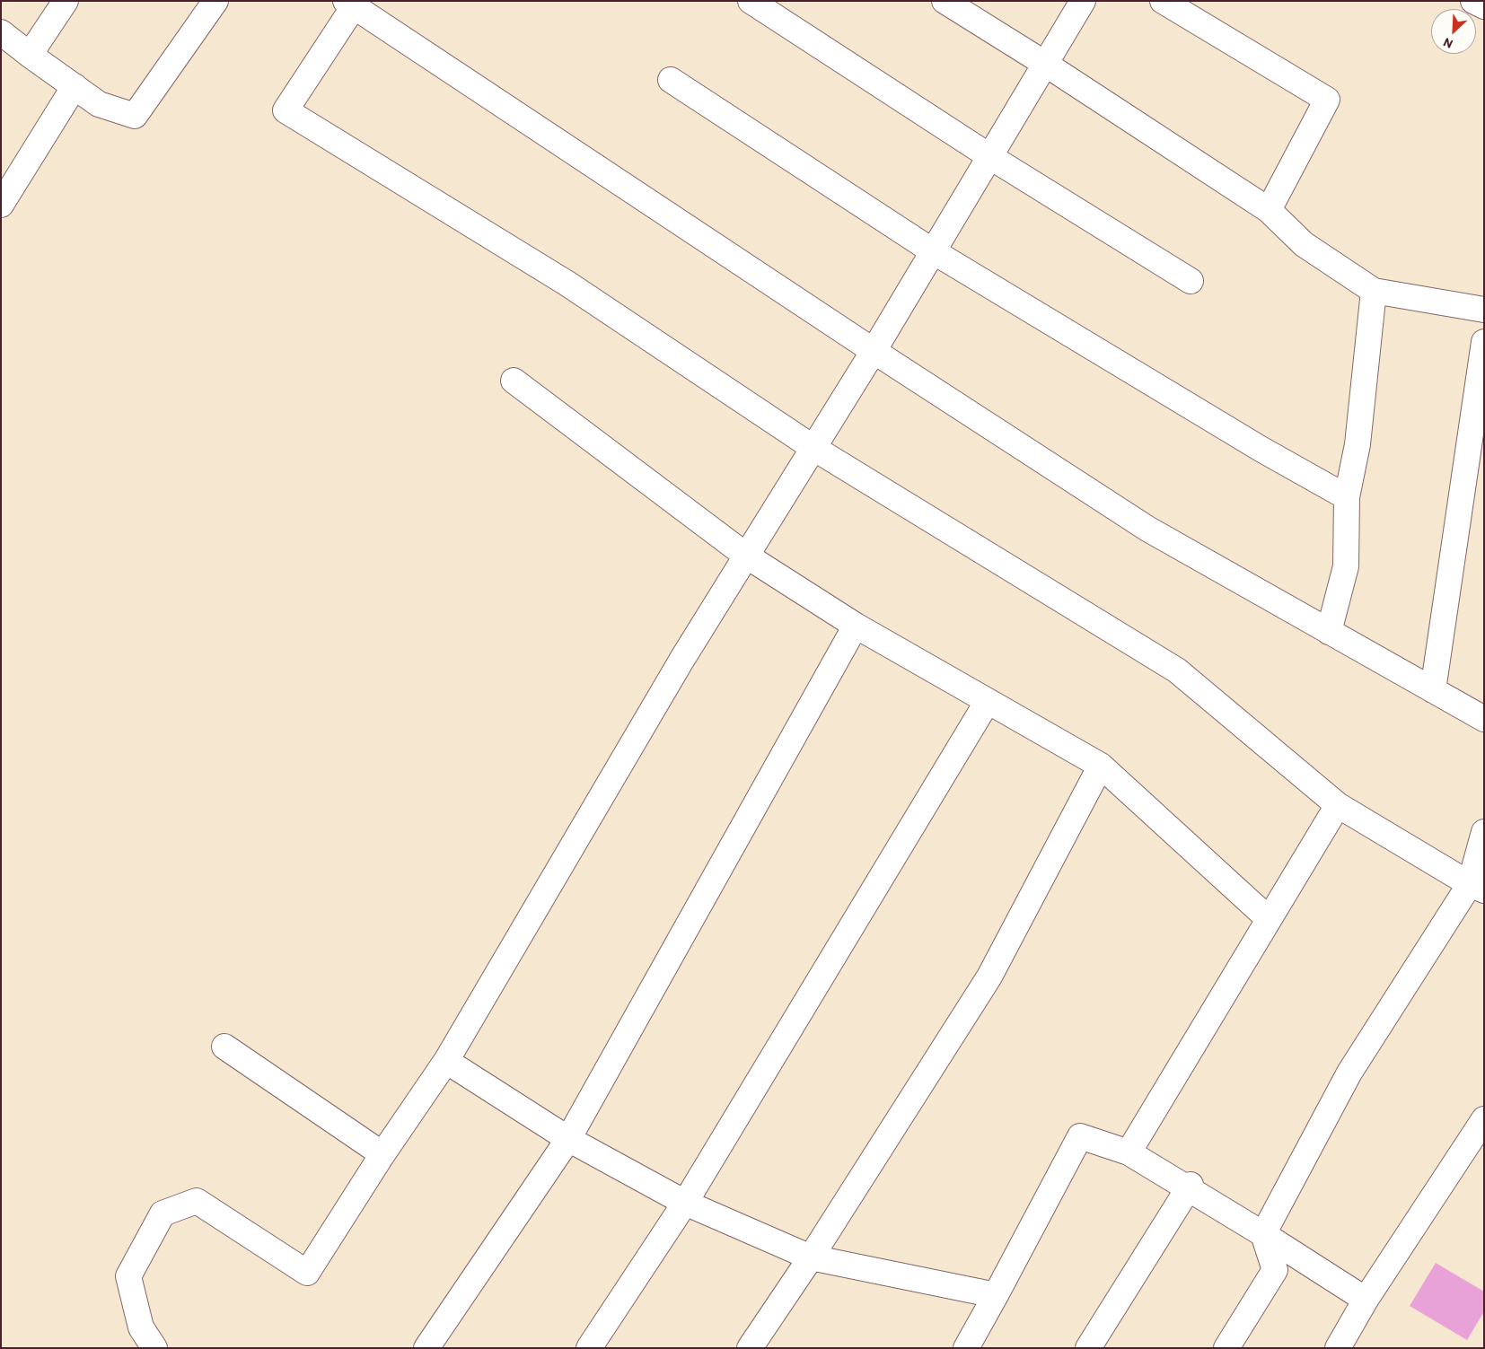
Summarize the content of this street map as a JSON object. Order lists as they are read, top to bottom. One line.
{"north":"bottom left"}
